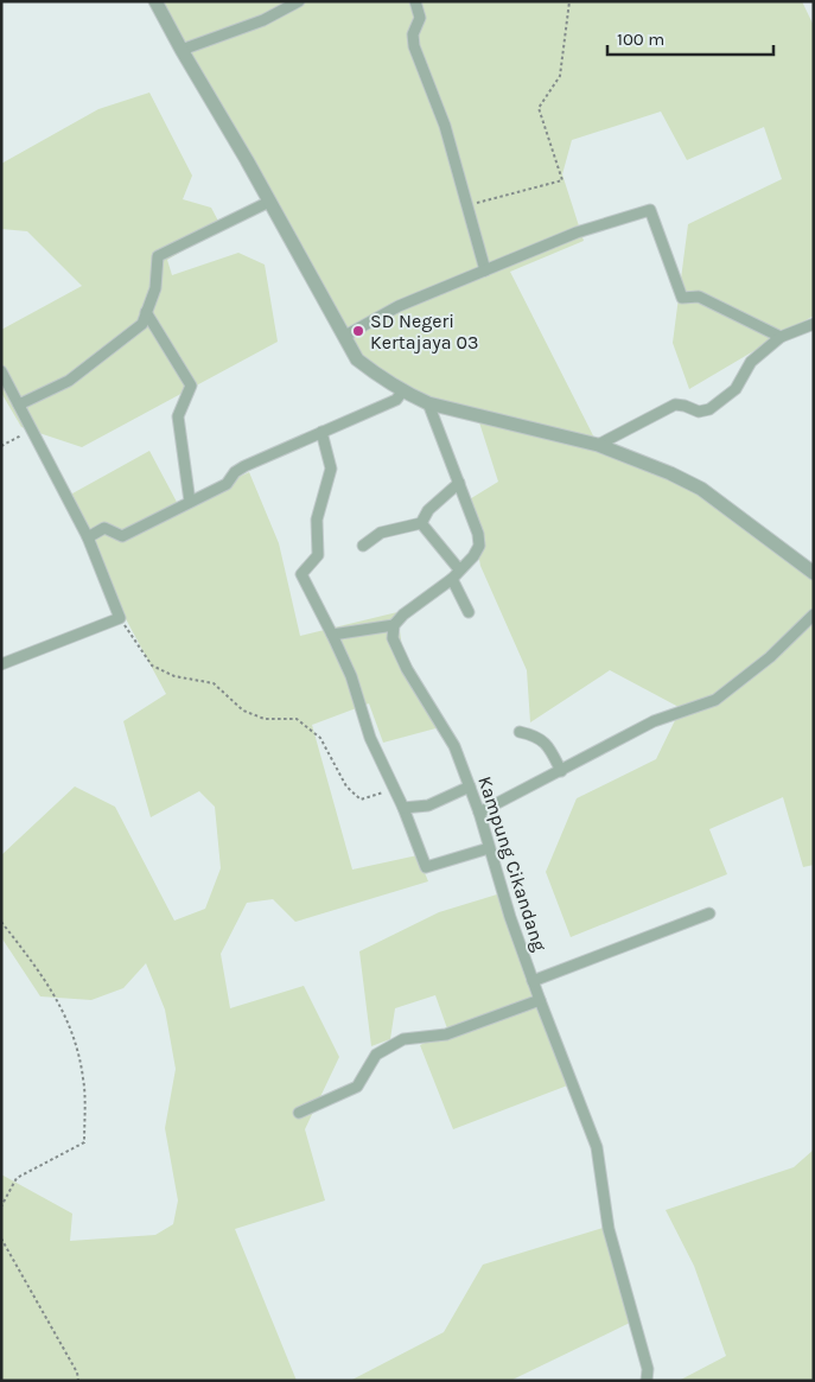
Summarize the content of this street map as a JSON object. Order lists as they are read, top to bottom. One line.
{"streets":{"street":["Kampung Cikandang"]},"places":["SD Negeri Kertajaya 03"],"scale_bar":"100 m"}
